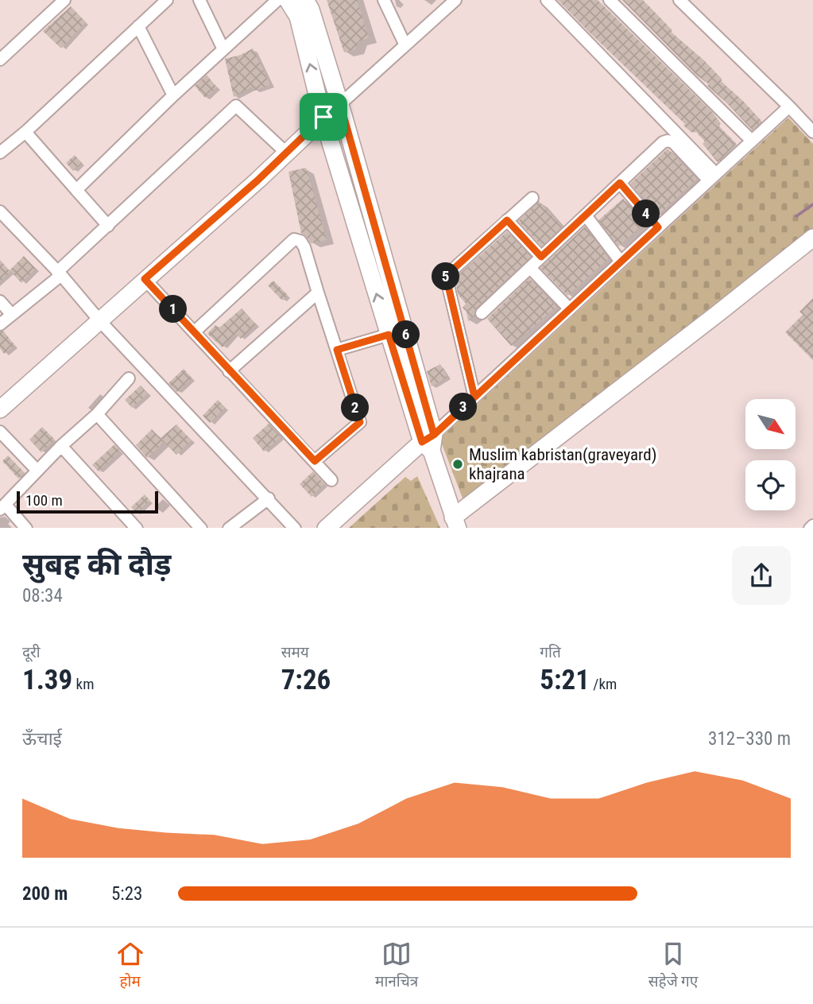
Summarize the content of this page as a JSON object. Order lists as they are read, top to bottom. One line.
{"places":["Muslim kabristan(graveyard) khajrana"],"scale_bar":"100 m","north":"bottom right","page":{"pins":["4","5","1","6","3","2"],"scale":"100 m","heading":["सुबह की दौड़","08:34"],"stats":[["दूरी","1.39 km"],["समय","7:26"],["गति","5:21 /km"]],"chart":["ऊँचाई","312–330 m"],"list":[{"name":"200 m","note":"5:23"}],"tabs":["होम","मानचित्र","सहेजे गए"]}}
